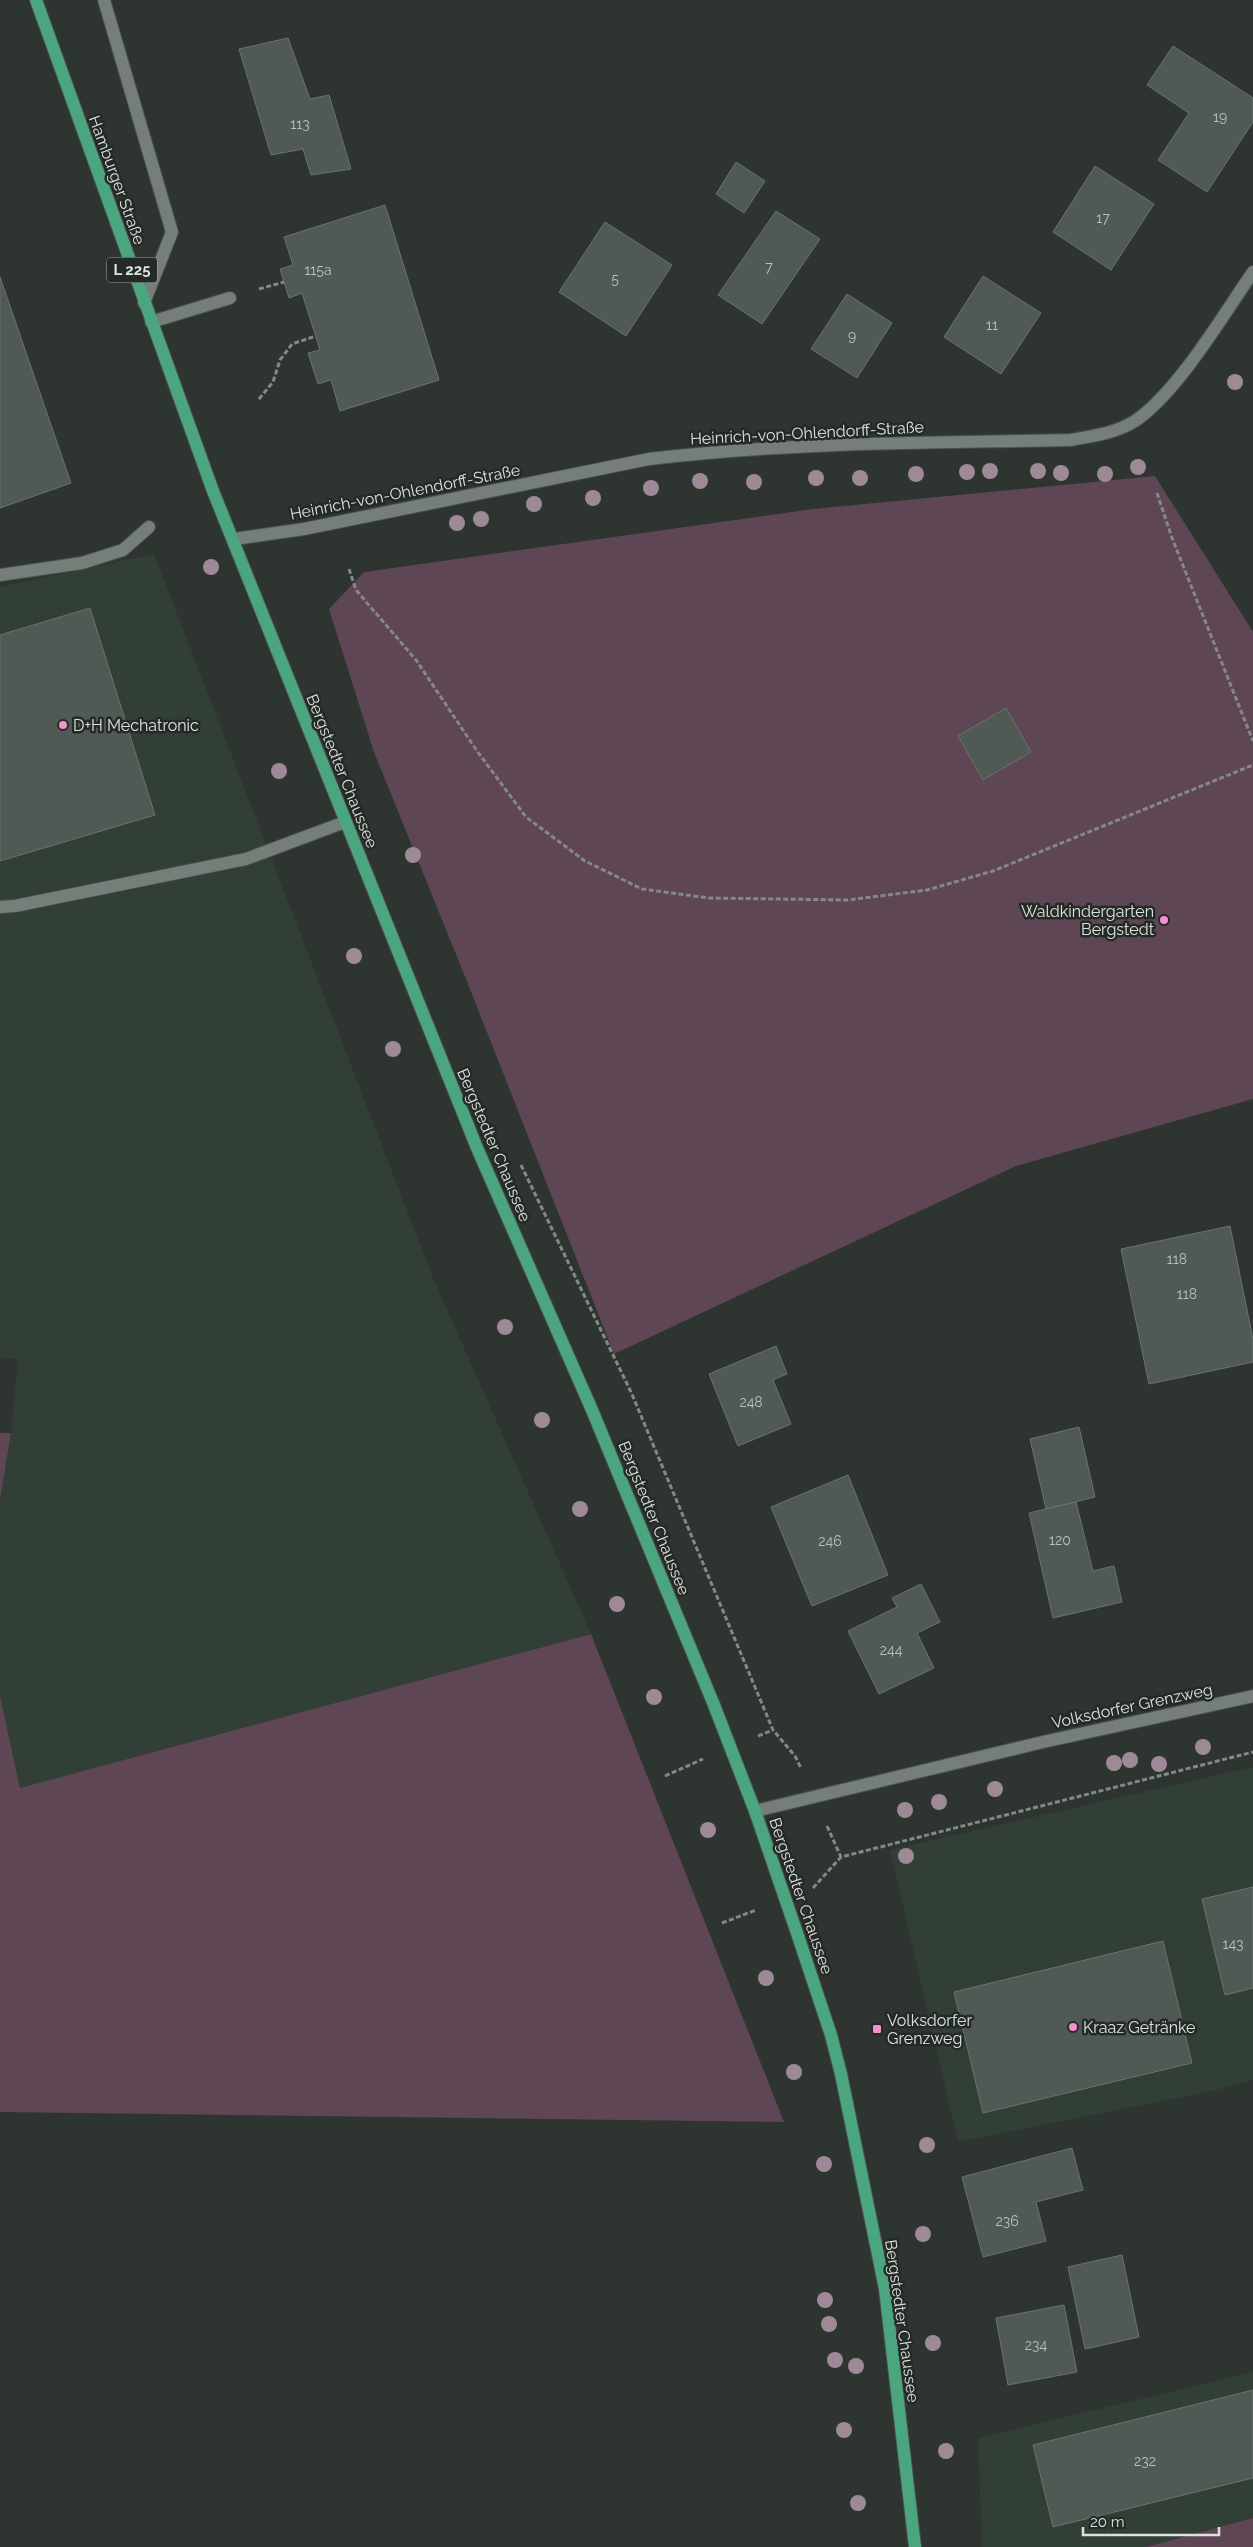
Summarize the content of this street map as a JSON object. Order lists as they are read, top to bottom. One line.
{"streets":{"main road":["Hamburger Straße","L 225","Bergstedter Chaussee"],"street":["Heinrich-von-Ohlendorff-Straße","Volksdorfer Grenzweg"]},"crossings":[["Hamburger Straße","Heinrich-von-Ohlendorff-Straße"],["Hamburger Straße","Bergstedter Chaussee"],["Heinrich-von-Ohlendorff-Straße","Bergstedter Chaussee"],["Bergstedter Chaussee","Volksdorfer Grenzweg"]],"places":{"other":["D+H Mechatronic","Waldkindergarten Bergstedt","Kraaz Getränke"],"transit":["Volksdorfer Grenzweg"]},"house_numbers":["19","113","17","7","115a","5","11","9","118","118","248","120","246","244","143","236","234","232"],"scale_bar":"20 m"}
